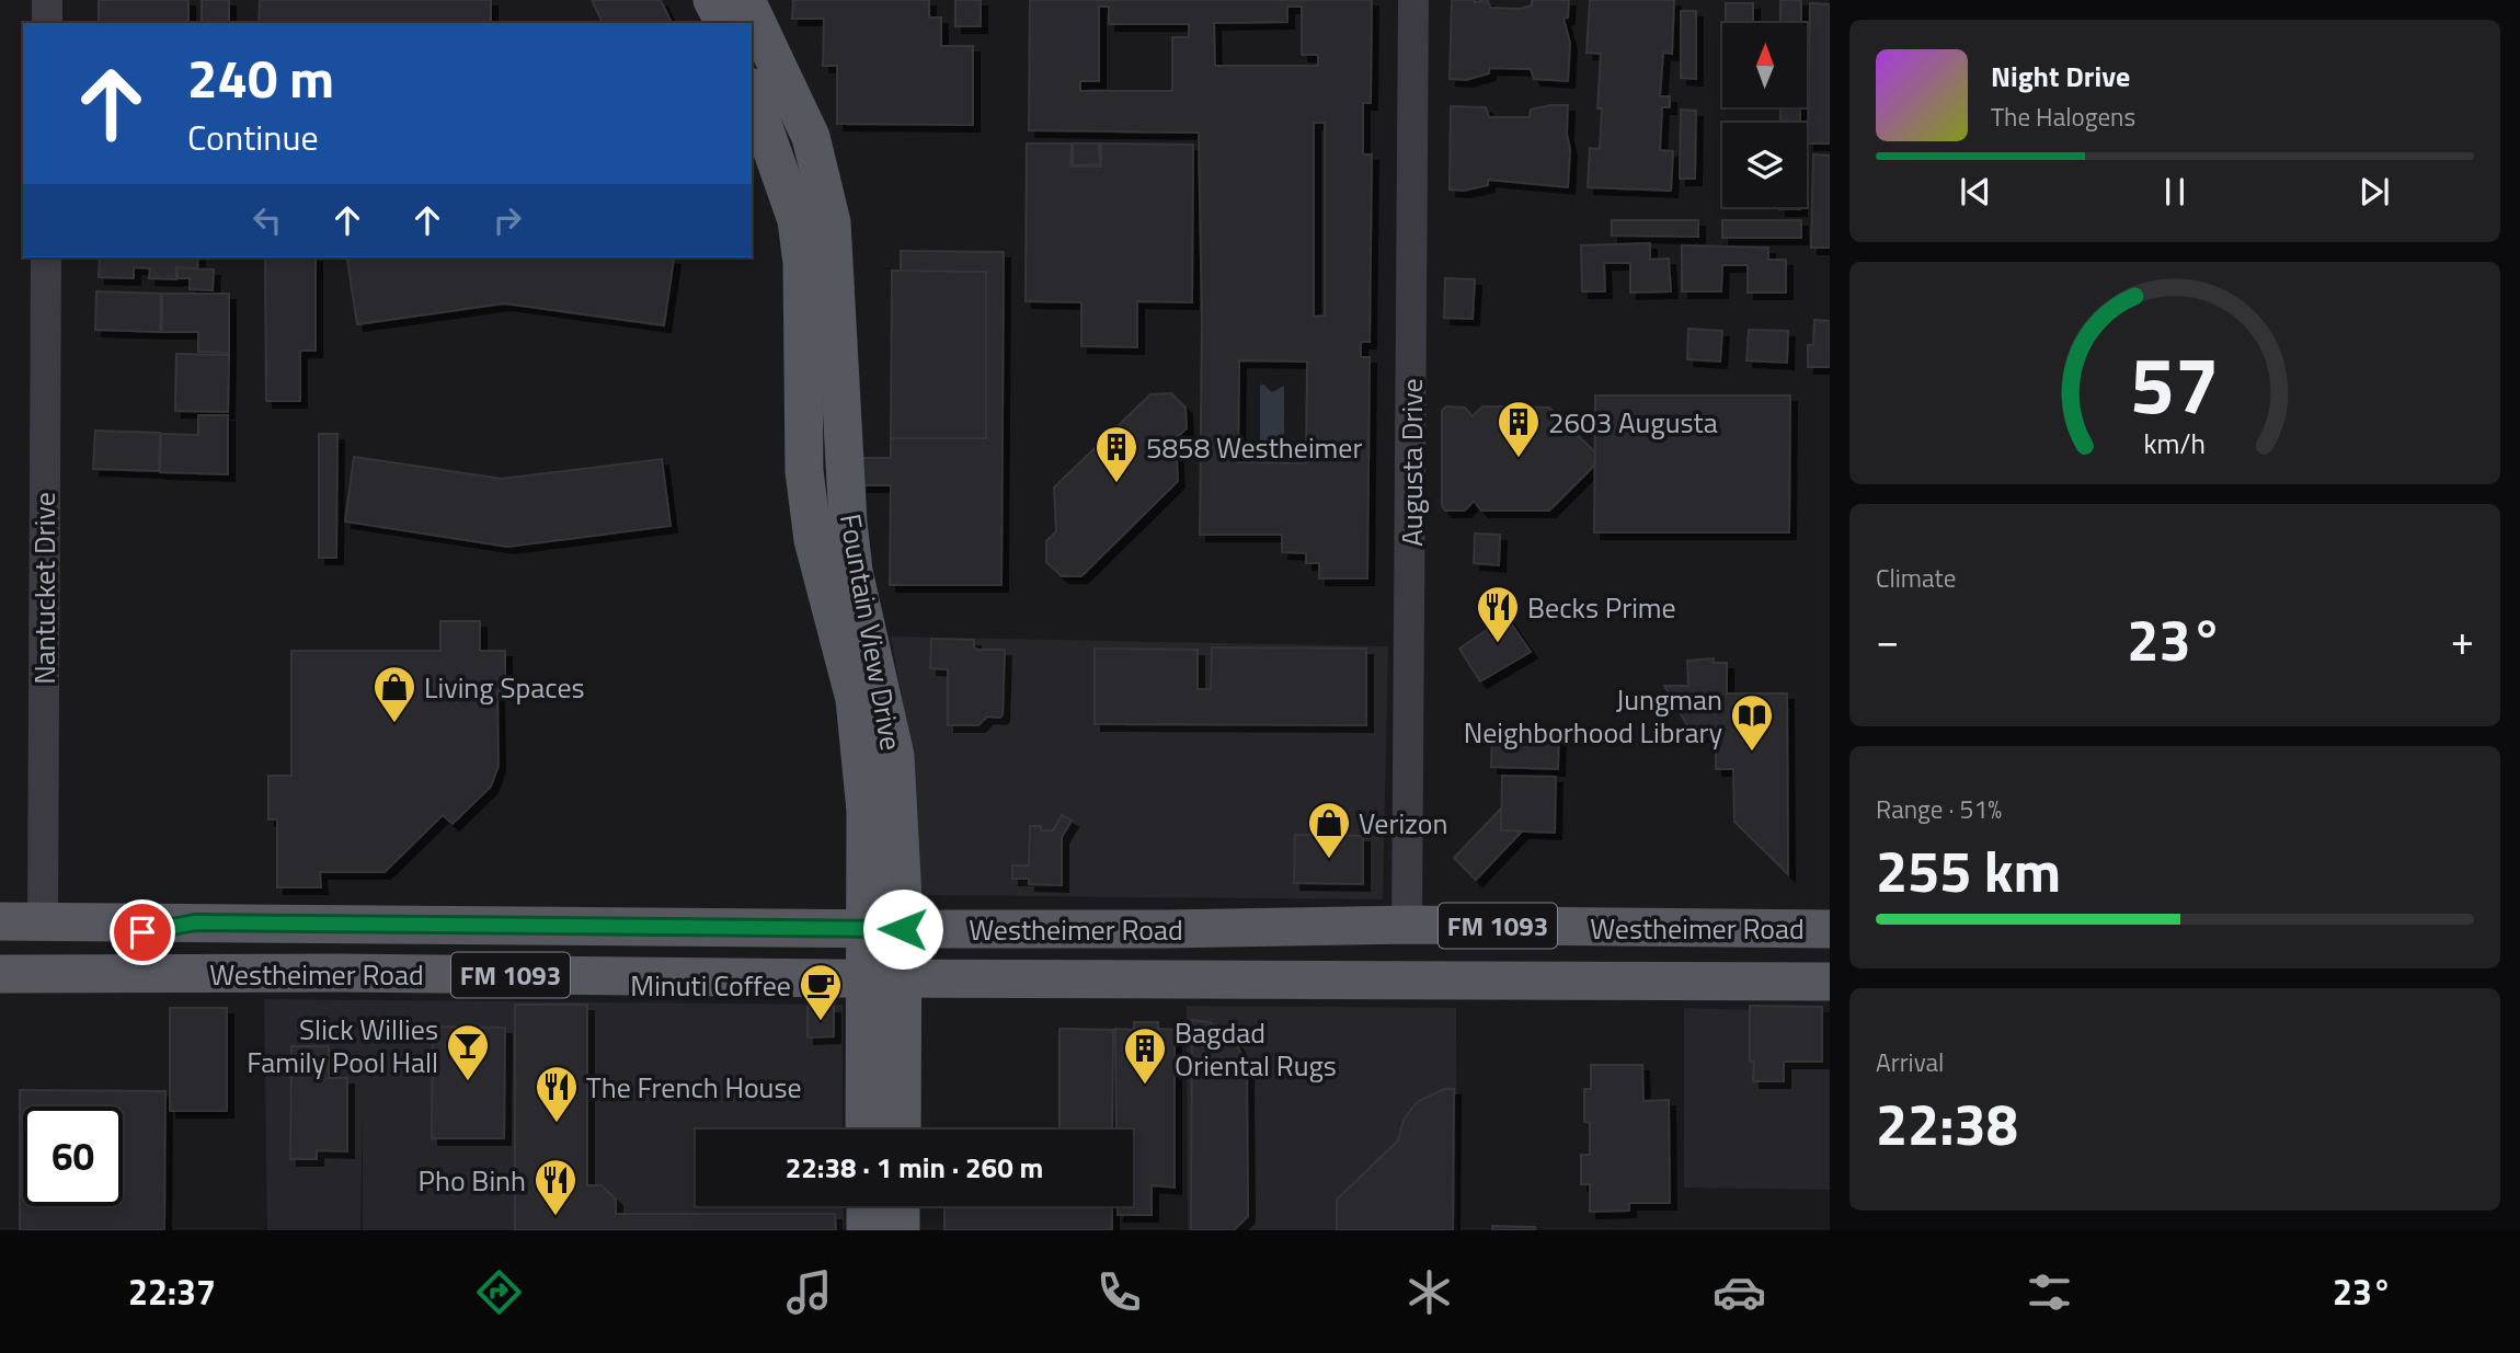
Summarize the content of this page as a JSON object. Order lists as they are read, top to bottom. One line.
{"streets":{"main road":["Fountain View Drive","FM 1093","Westheimer Road"],"street":["Augusta Drive","Nantucket Drive"]},"crossings":[["Augusta Drive","Westheimer Road"],["Nantucket Drive","Westheimer Road"],["Fountain View Drive","Westheimer Road"]],"places":{"building":["2603 Augusta","5858 Westheimer","Bagdad Oriental Rugs"],"restaurant":["Becks Prime","The French House","Pho Binh"],"shop":["Living Spaces","Verizon"],"library":["Jungman Neighborhood Library"],"cafe":["Minuti Coffee"],"bar":["Slick Willies Family Pool Hall"]},"north":"top","page":{"turn":["240 m","Continue"],"song":["Night Drive","The Halogens"],"tile":["Climate",["Range · 51%","255 km"],["Arrival","22:38"]],"heat":["−","23°","+"],"limit":"60","trip":"22:38 · 1 min · 260 m","tabs":["22:37","23°"],"gauge":["57","km/h"]}}
